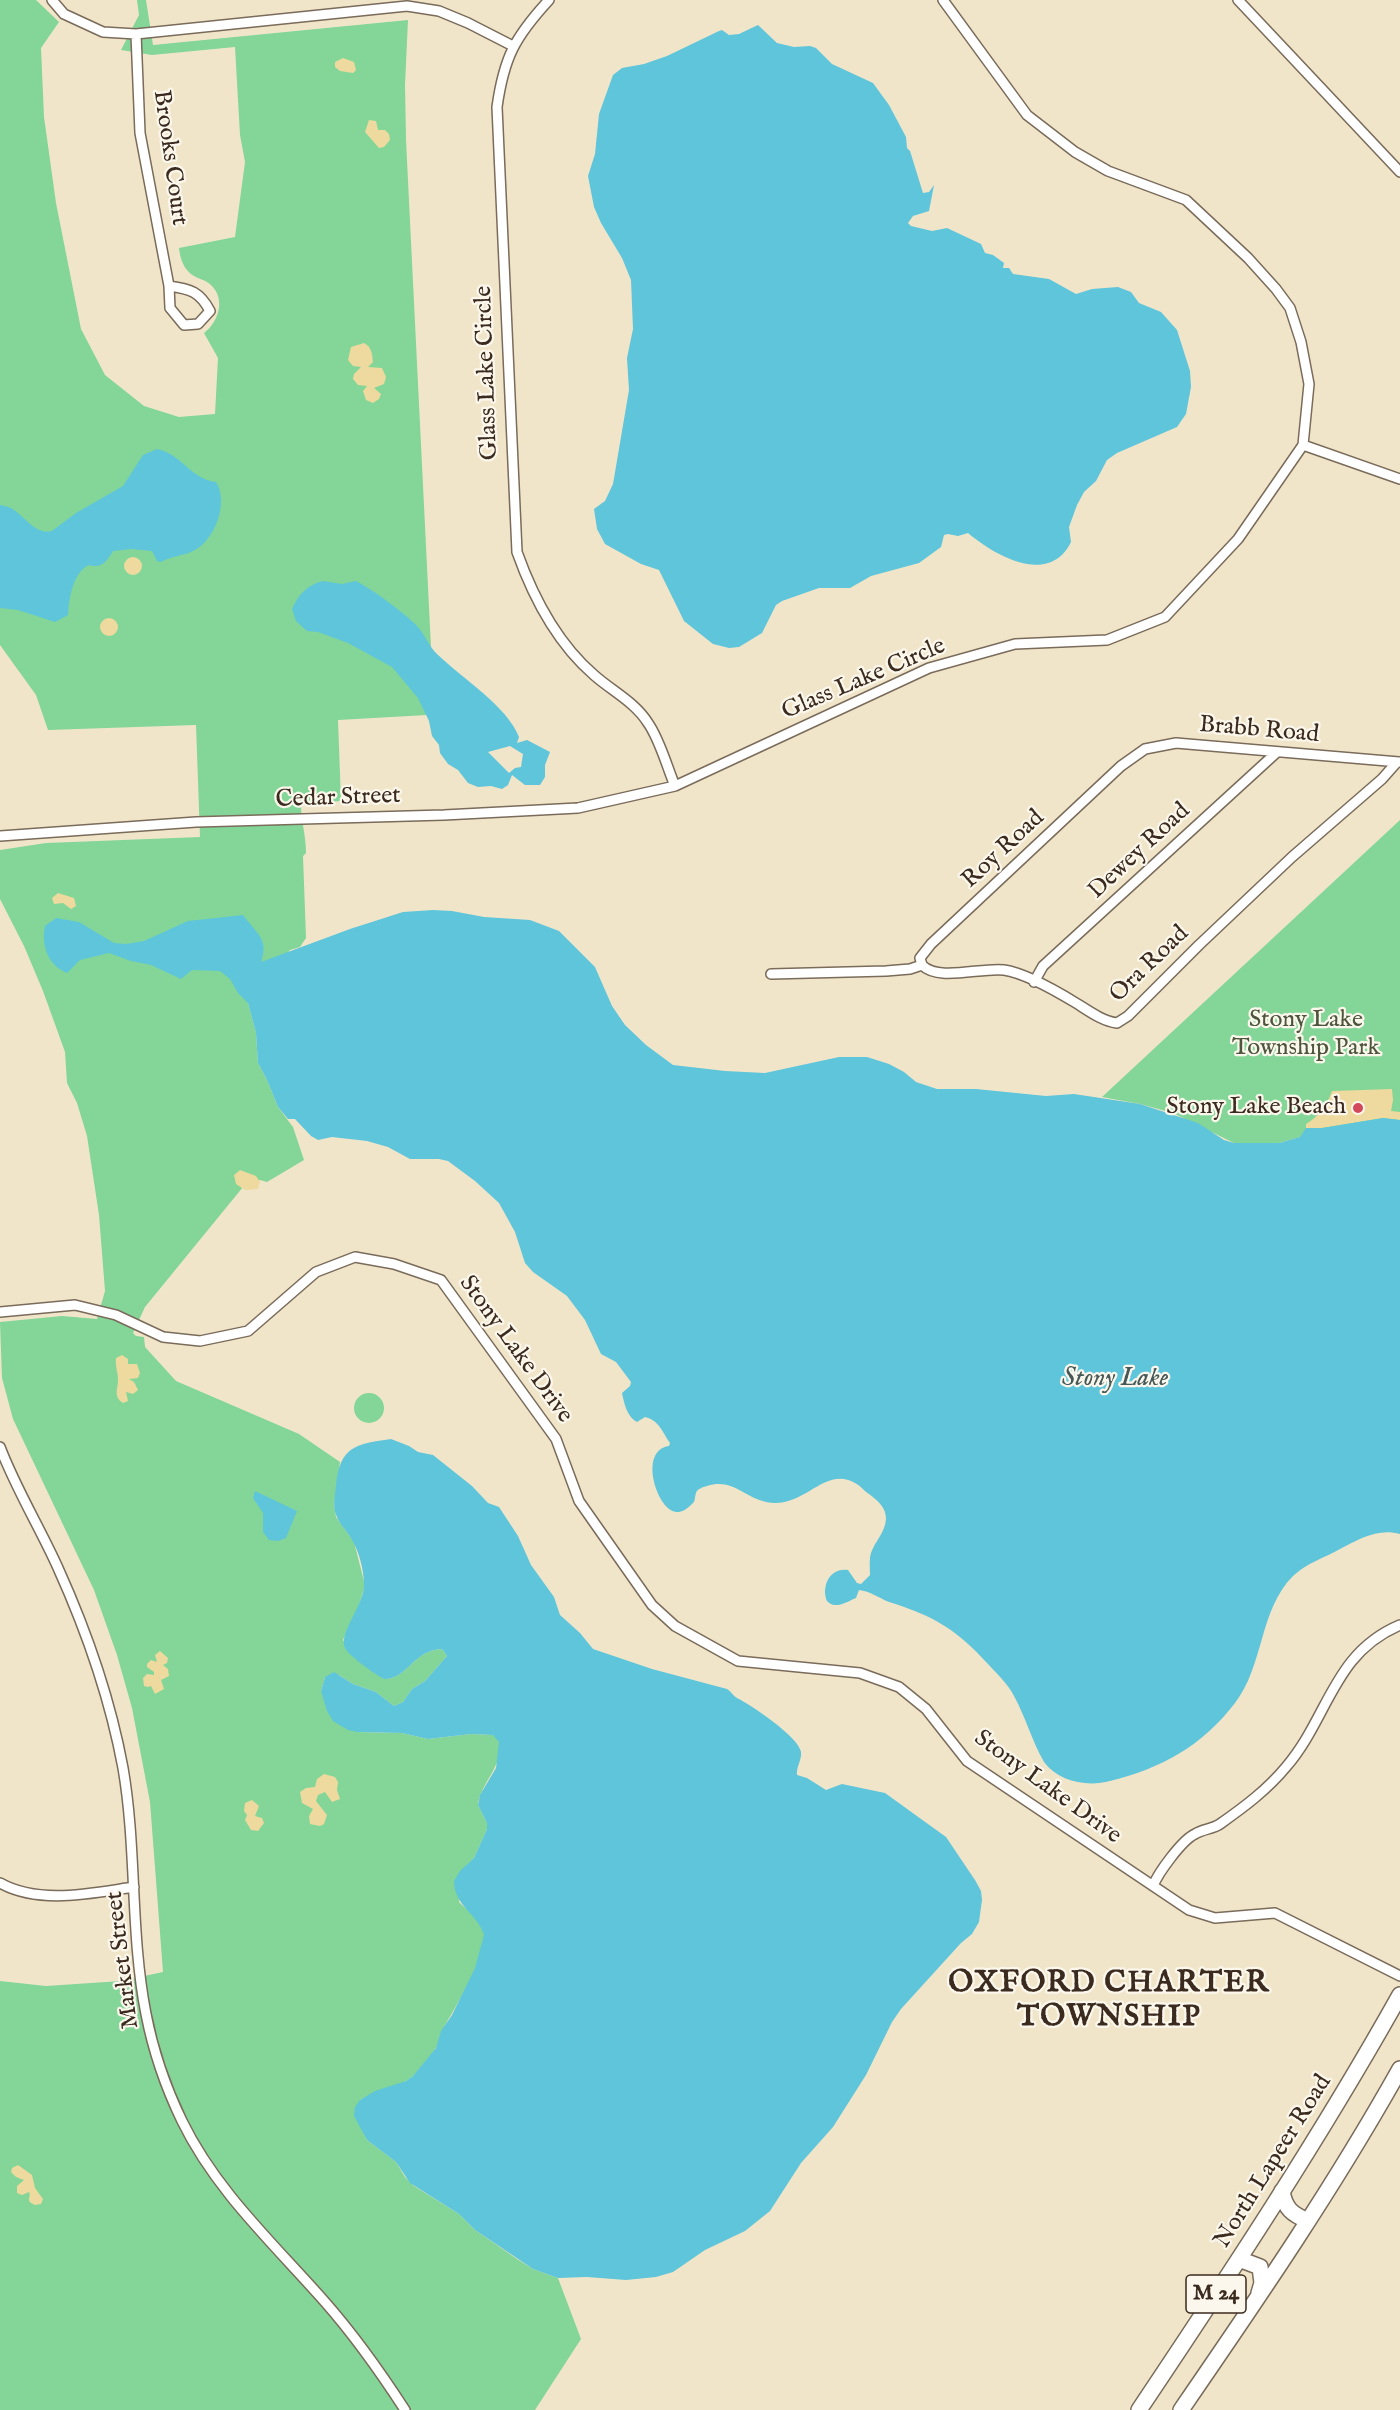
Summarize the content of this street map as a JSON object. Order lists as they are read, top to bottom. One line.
{"streets":{"main road":["North Lapeer Road","M 24"],"street":["Brooks Court","Glass Lake Circle","Brabb Road","Cedar Street","Roy Road","Dewey Road","Ora Road","Stony Lake Drive","Market Street"]},"crossings":[["Glass Lake Circle","Cedar Street"],["Brabb Road","Roy Road"],["Brabb Road","Dewey Road"],["Brabb Road","Ora Road"],["Roy Road","Ora Road"],["Dewey Road","Ora Road"]],"districts":["OXFORD CHARTER TOWNSHIP"],"water":["Stony Lake"],"parks":["Stony Lake Township Park"],"places":["Stony Lake Beach"]}
